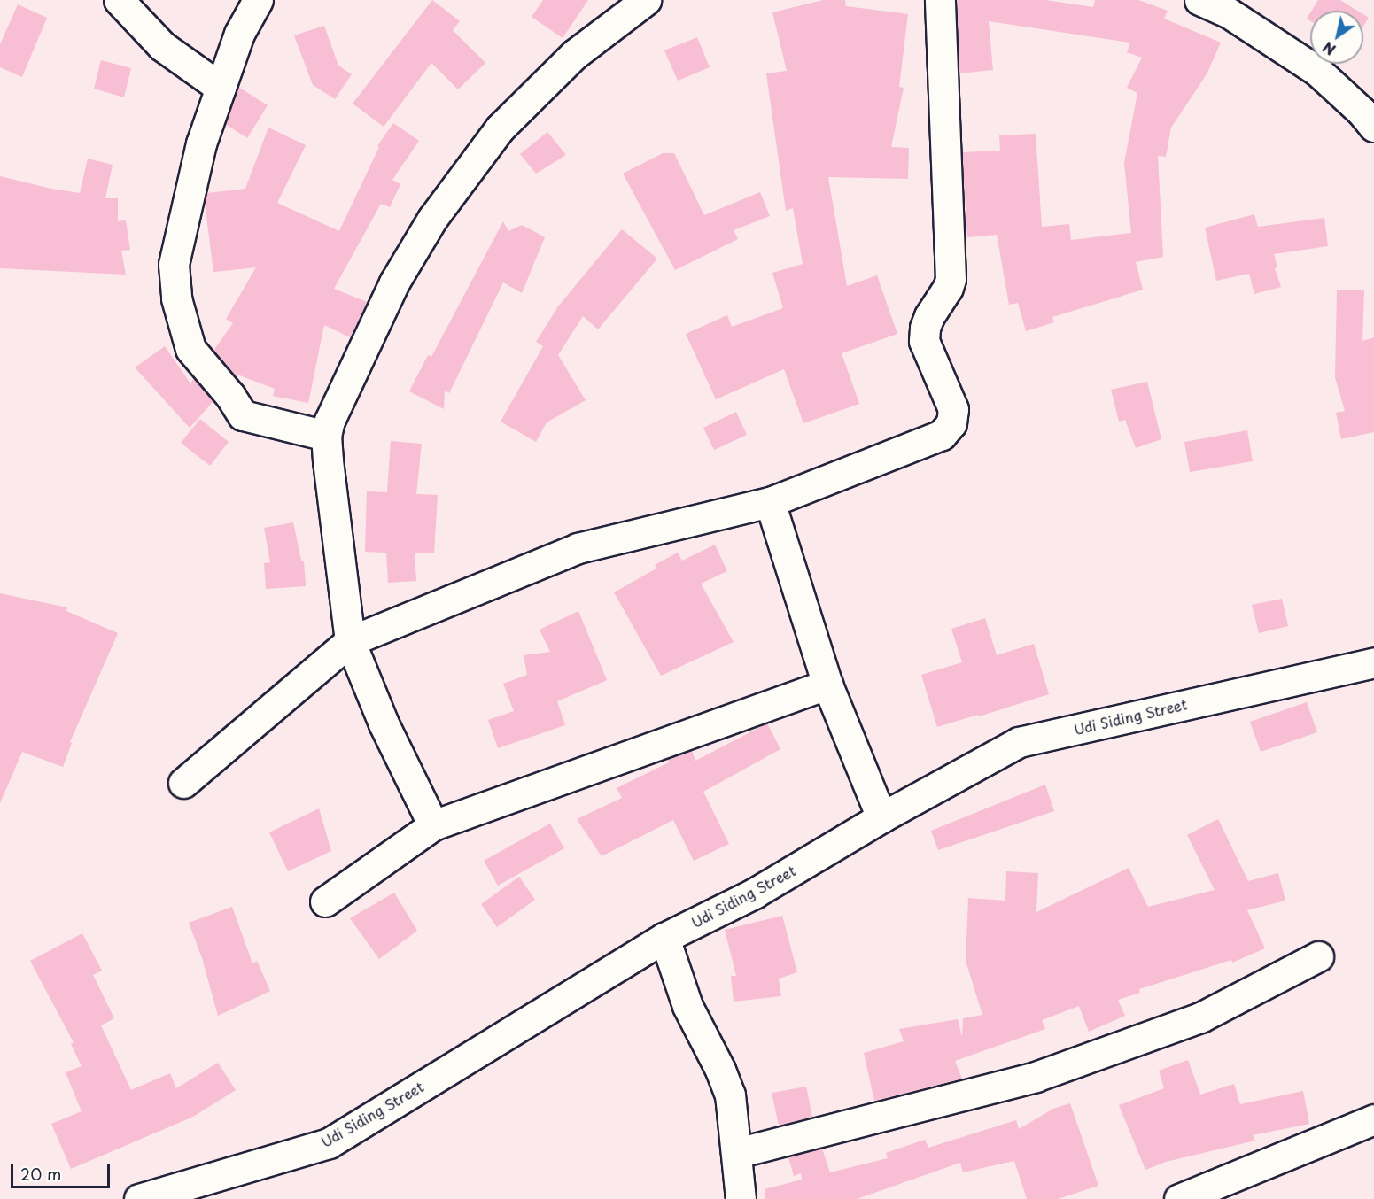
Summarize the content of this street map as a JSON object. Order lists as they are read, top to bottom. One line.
{"streets":{"street":["Udi Siding Street"]},"scale_bar":"20 m","north":"bottom left"}
